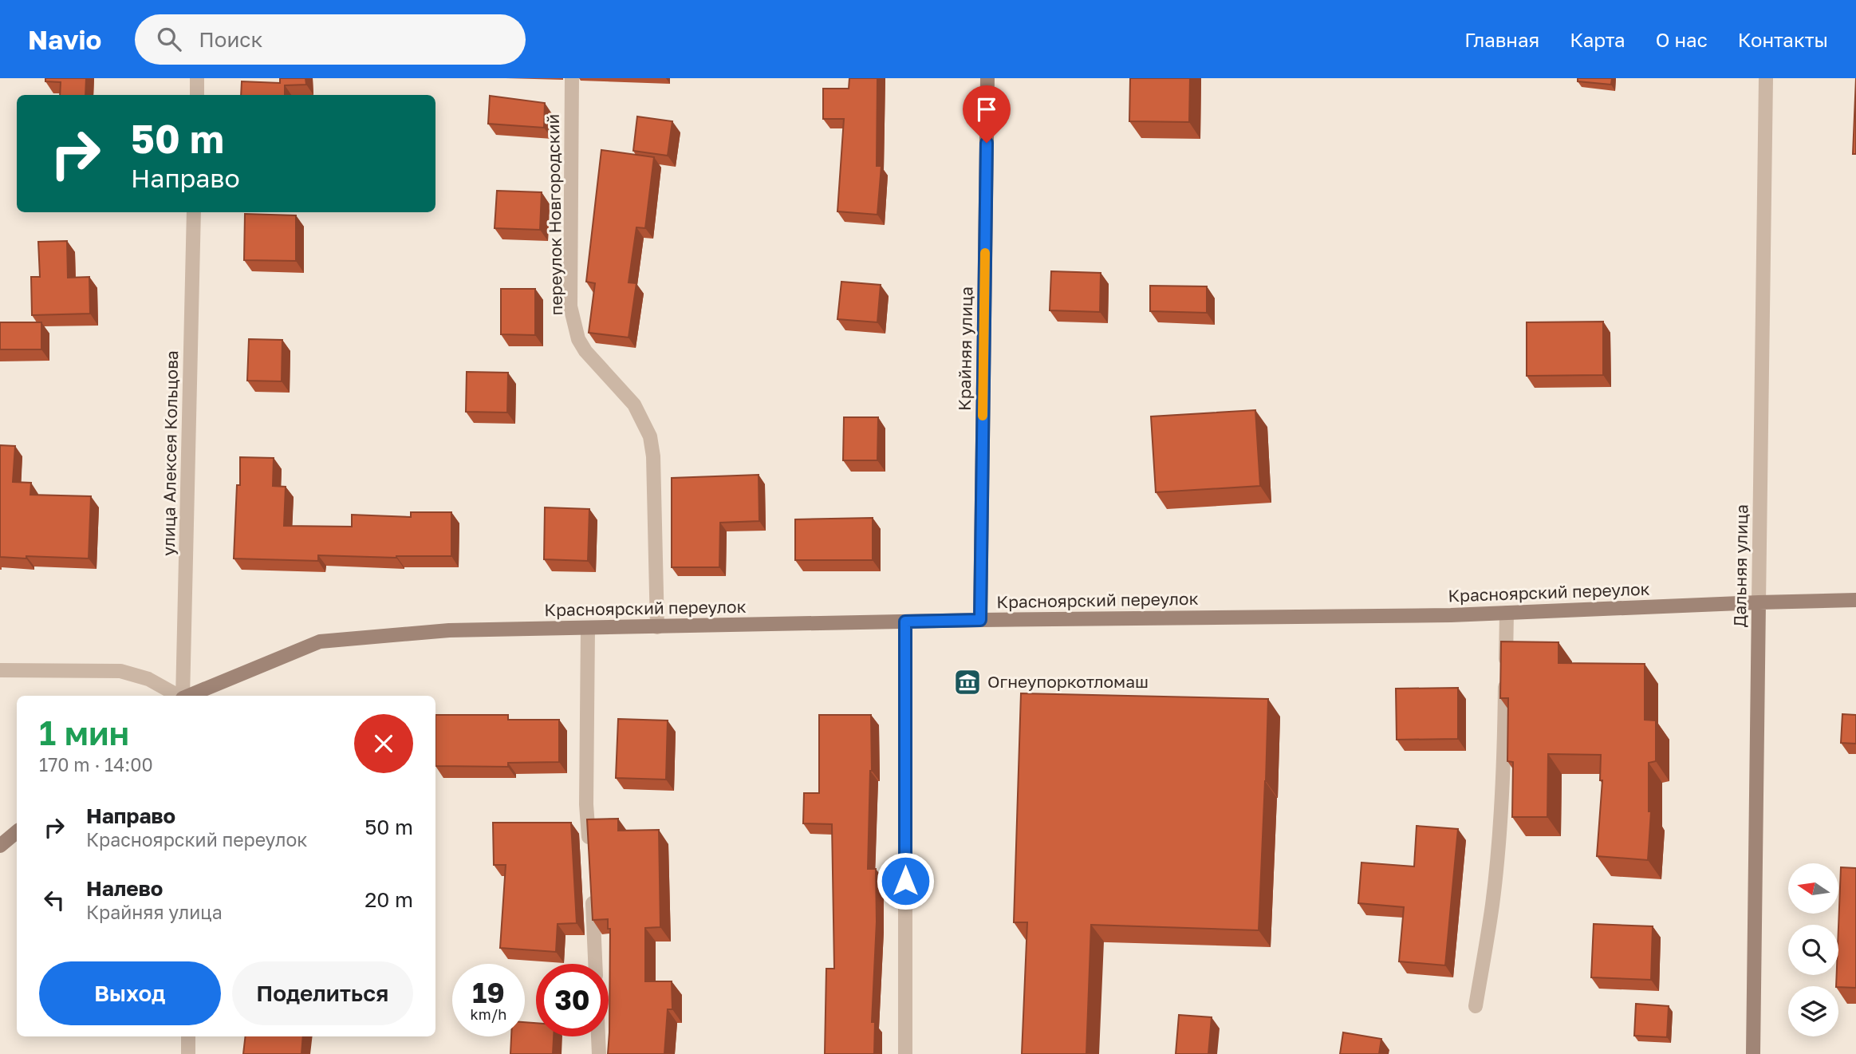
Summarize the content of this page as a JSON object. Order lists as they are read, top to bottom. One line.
{"streets":{"main road":["Крайняя улица","Дальняя улица","Красноярский переулок"],"street":["переулок Новгородский","улица Алексея Кольцова"]},"crossings":[["переулок Новгородский","Красноярский переулок"],["Крайняя улица","Красноярский переулок"],["Дальняя улица","Красноярский переулок"]],"places":{"museum":["Огнеупоркотломаш"]},"north":"left","page":{"header":"Navio","search":"Поиск","nav":["Главная","Карта","О нас","Контакты"],"turn":["50 m","Направо"],"heading":["1 мин","170 m · 14:00"],"list":[{"name":"Направо","note":"Красноярский переулок","value":"50 m"},{"name":"Налево","note":"Крайняя улица","value":"20 m"}],"buttons":["Выход","Поделиться"],"speed":"19 km/h","limit":"30"}}
